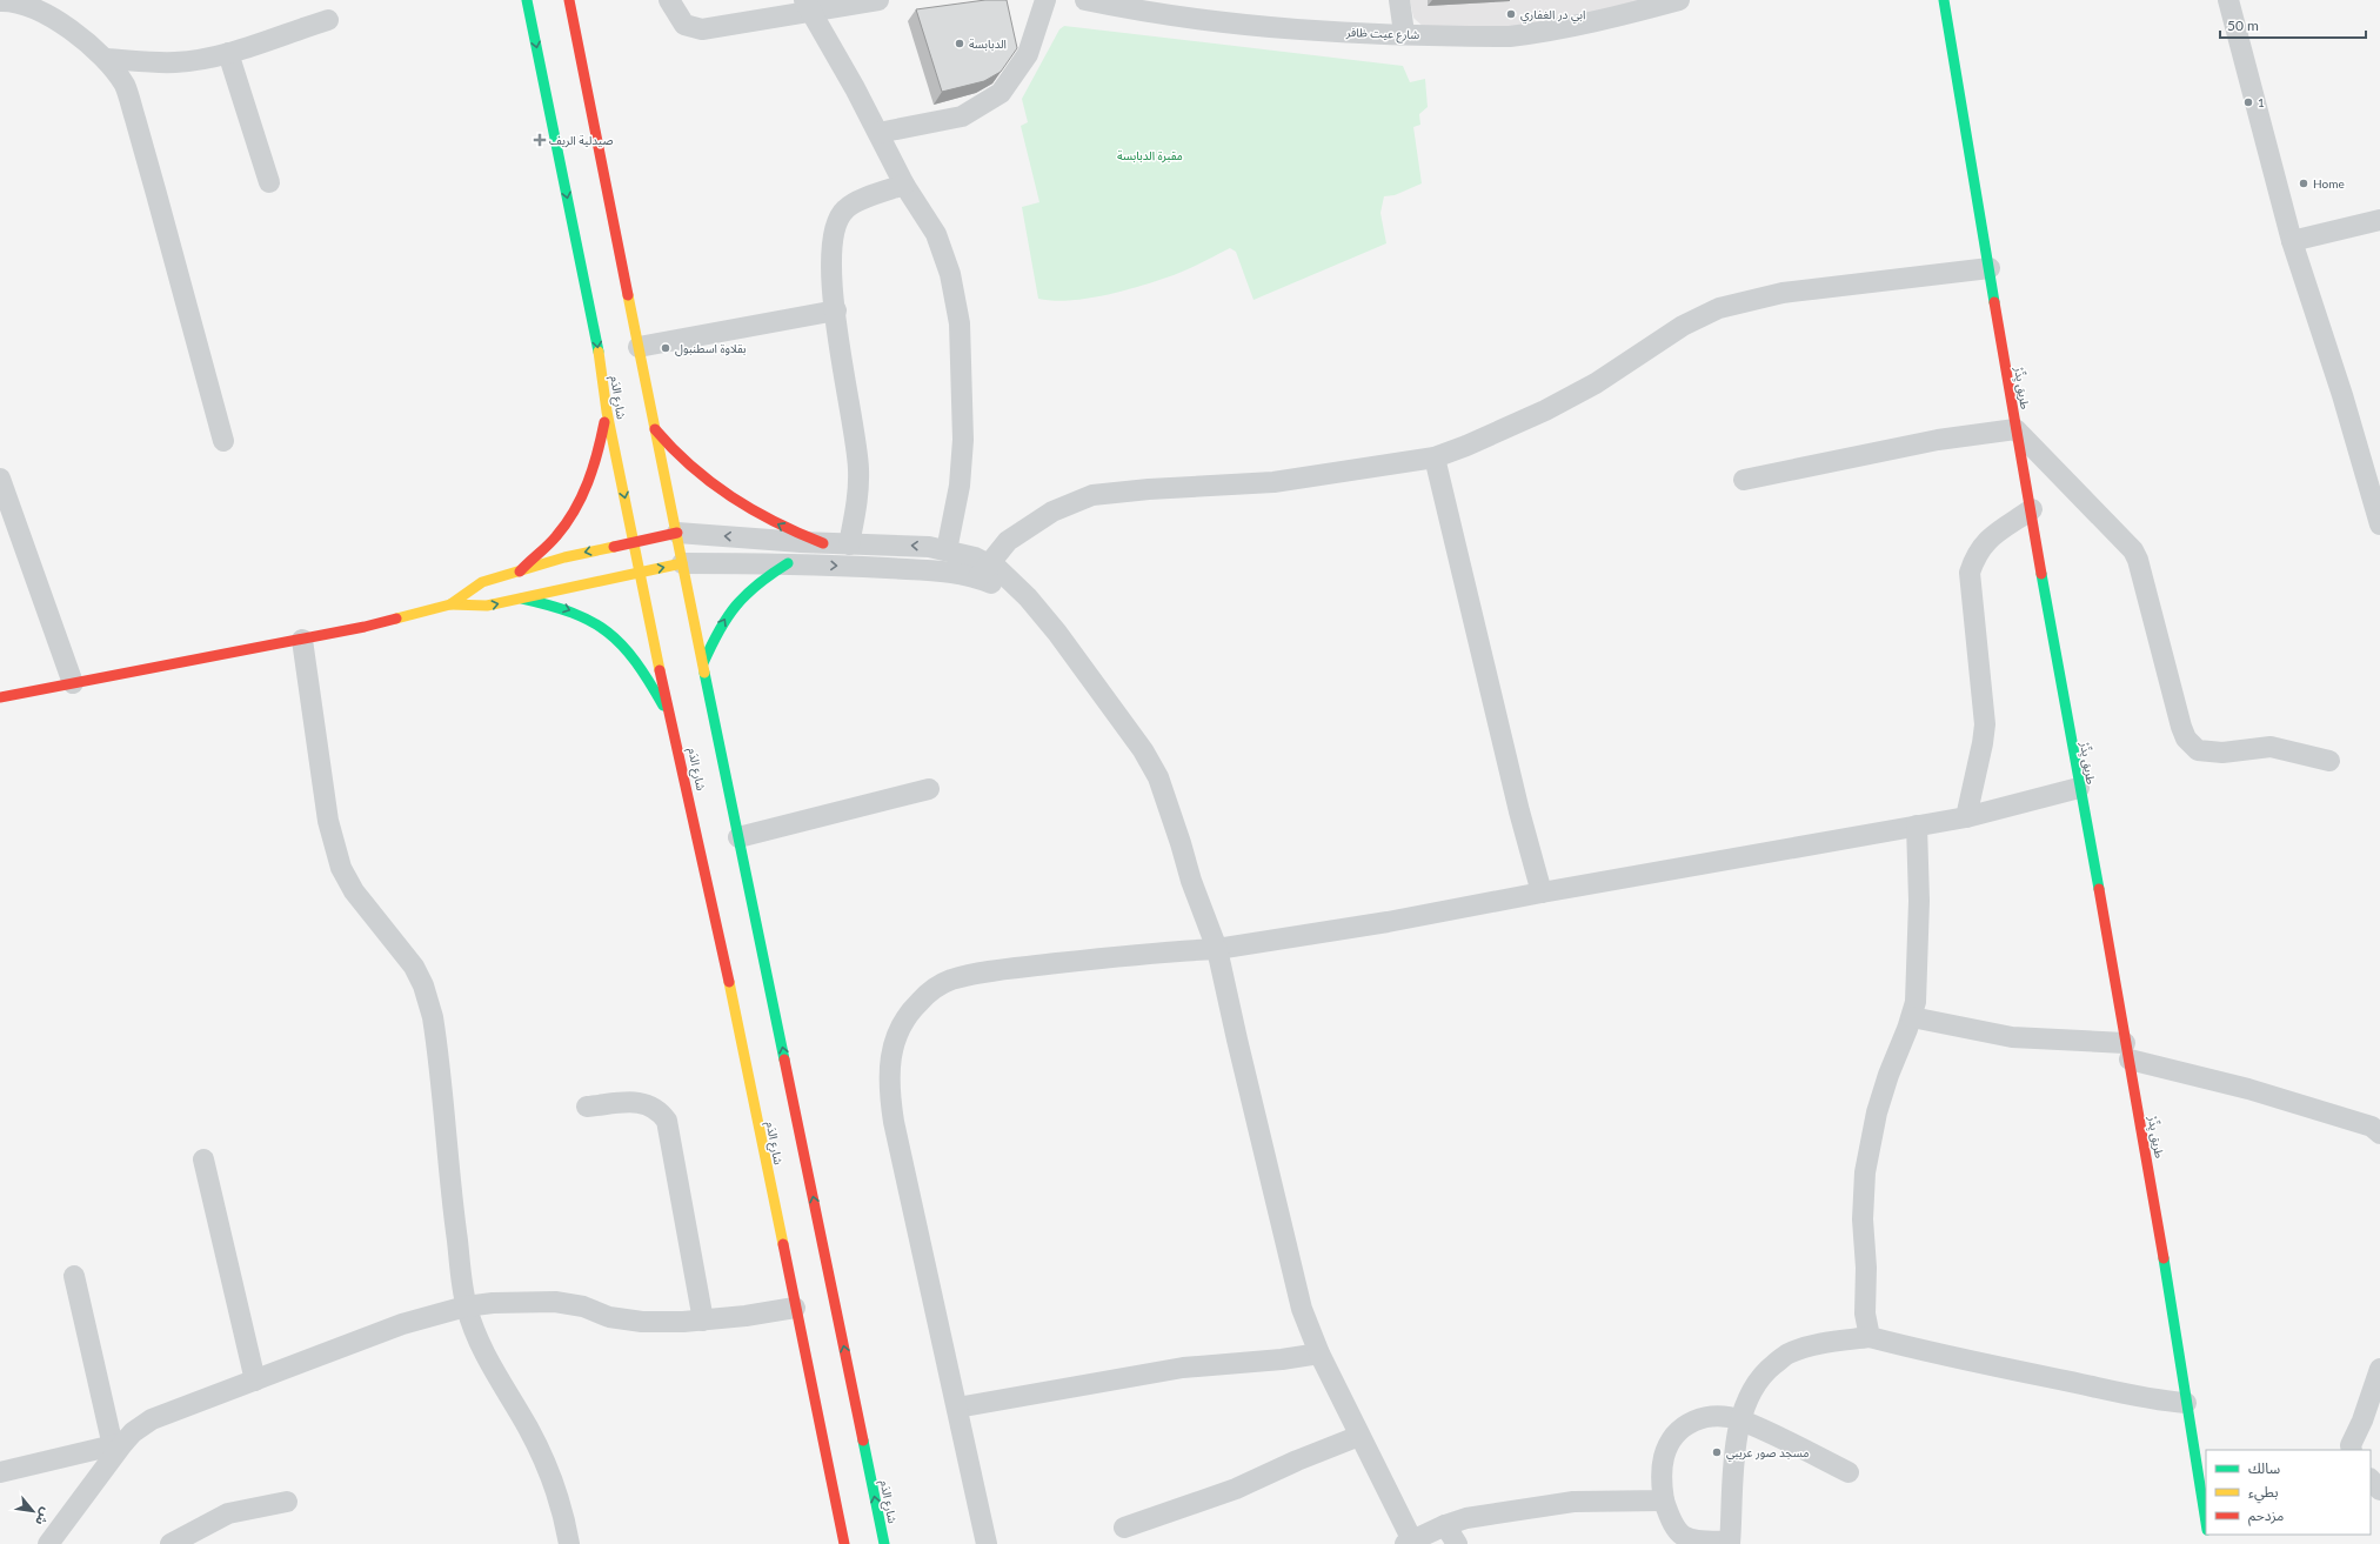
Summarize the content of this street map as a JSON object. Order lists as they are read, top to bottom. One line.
{"streets":{"main road":["طريق يِدِّرْ","شارع الدَم"],"street":["شارع عيت ظافر"]},"parks":["مقبرة الدبابسة"],"places":{"other":["ابي در الغفاري","الدبابسة","1","Home","بقلاوة اسطنبول","مسجد صور عريبي"],"health":["صيدلية الريف"]},"legend":["سالك","بطيء","مزدحم"],"scale_bar":"50 m","north":"bottom right"}
